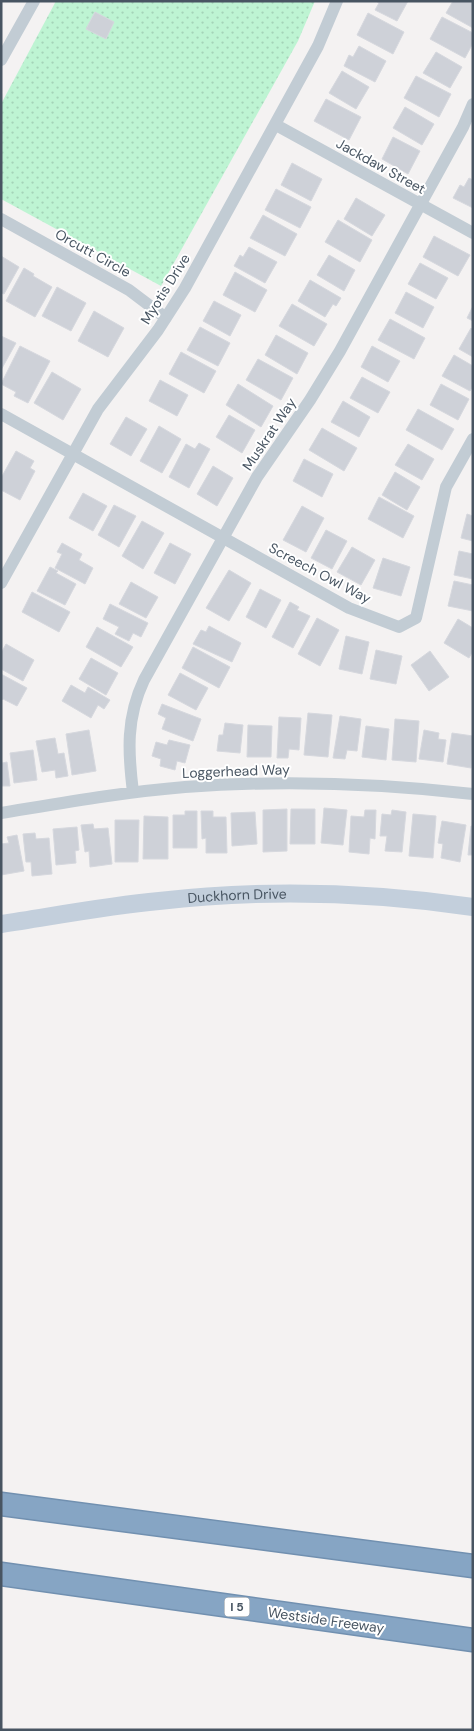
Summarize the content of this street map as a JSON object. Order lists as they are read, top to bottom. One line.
{"streets":{"highway":["I 5","Westside Freeway"],"street":["Jackdaw Street","Orcutt Circle","Myotis Drive","Muskrat Way","Screech Owl Way","Loggerhead Way","Duckhorn Drive"]},"crossings":[["Jackdaw Street","Myotis Drive"],["Jackdaw Street","Muskrat Way"],["Orcutt Circle","Myotis Drive"],["Myotis Drive","Screech Owl Way"],["Muskrat Way","Screech Owl Way"],["Muskrat Way","Loggerhead Way"]]}
